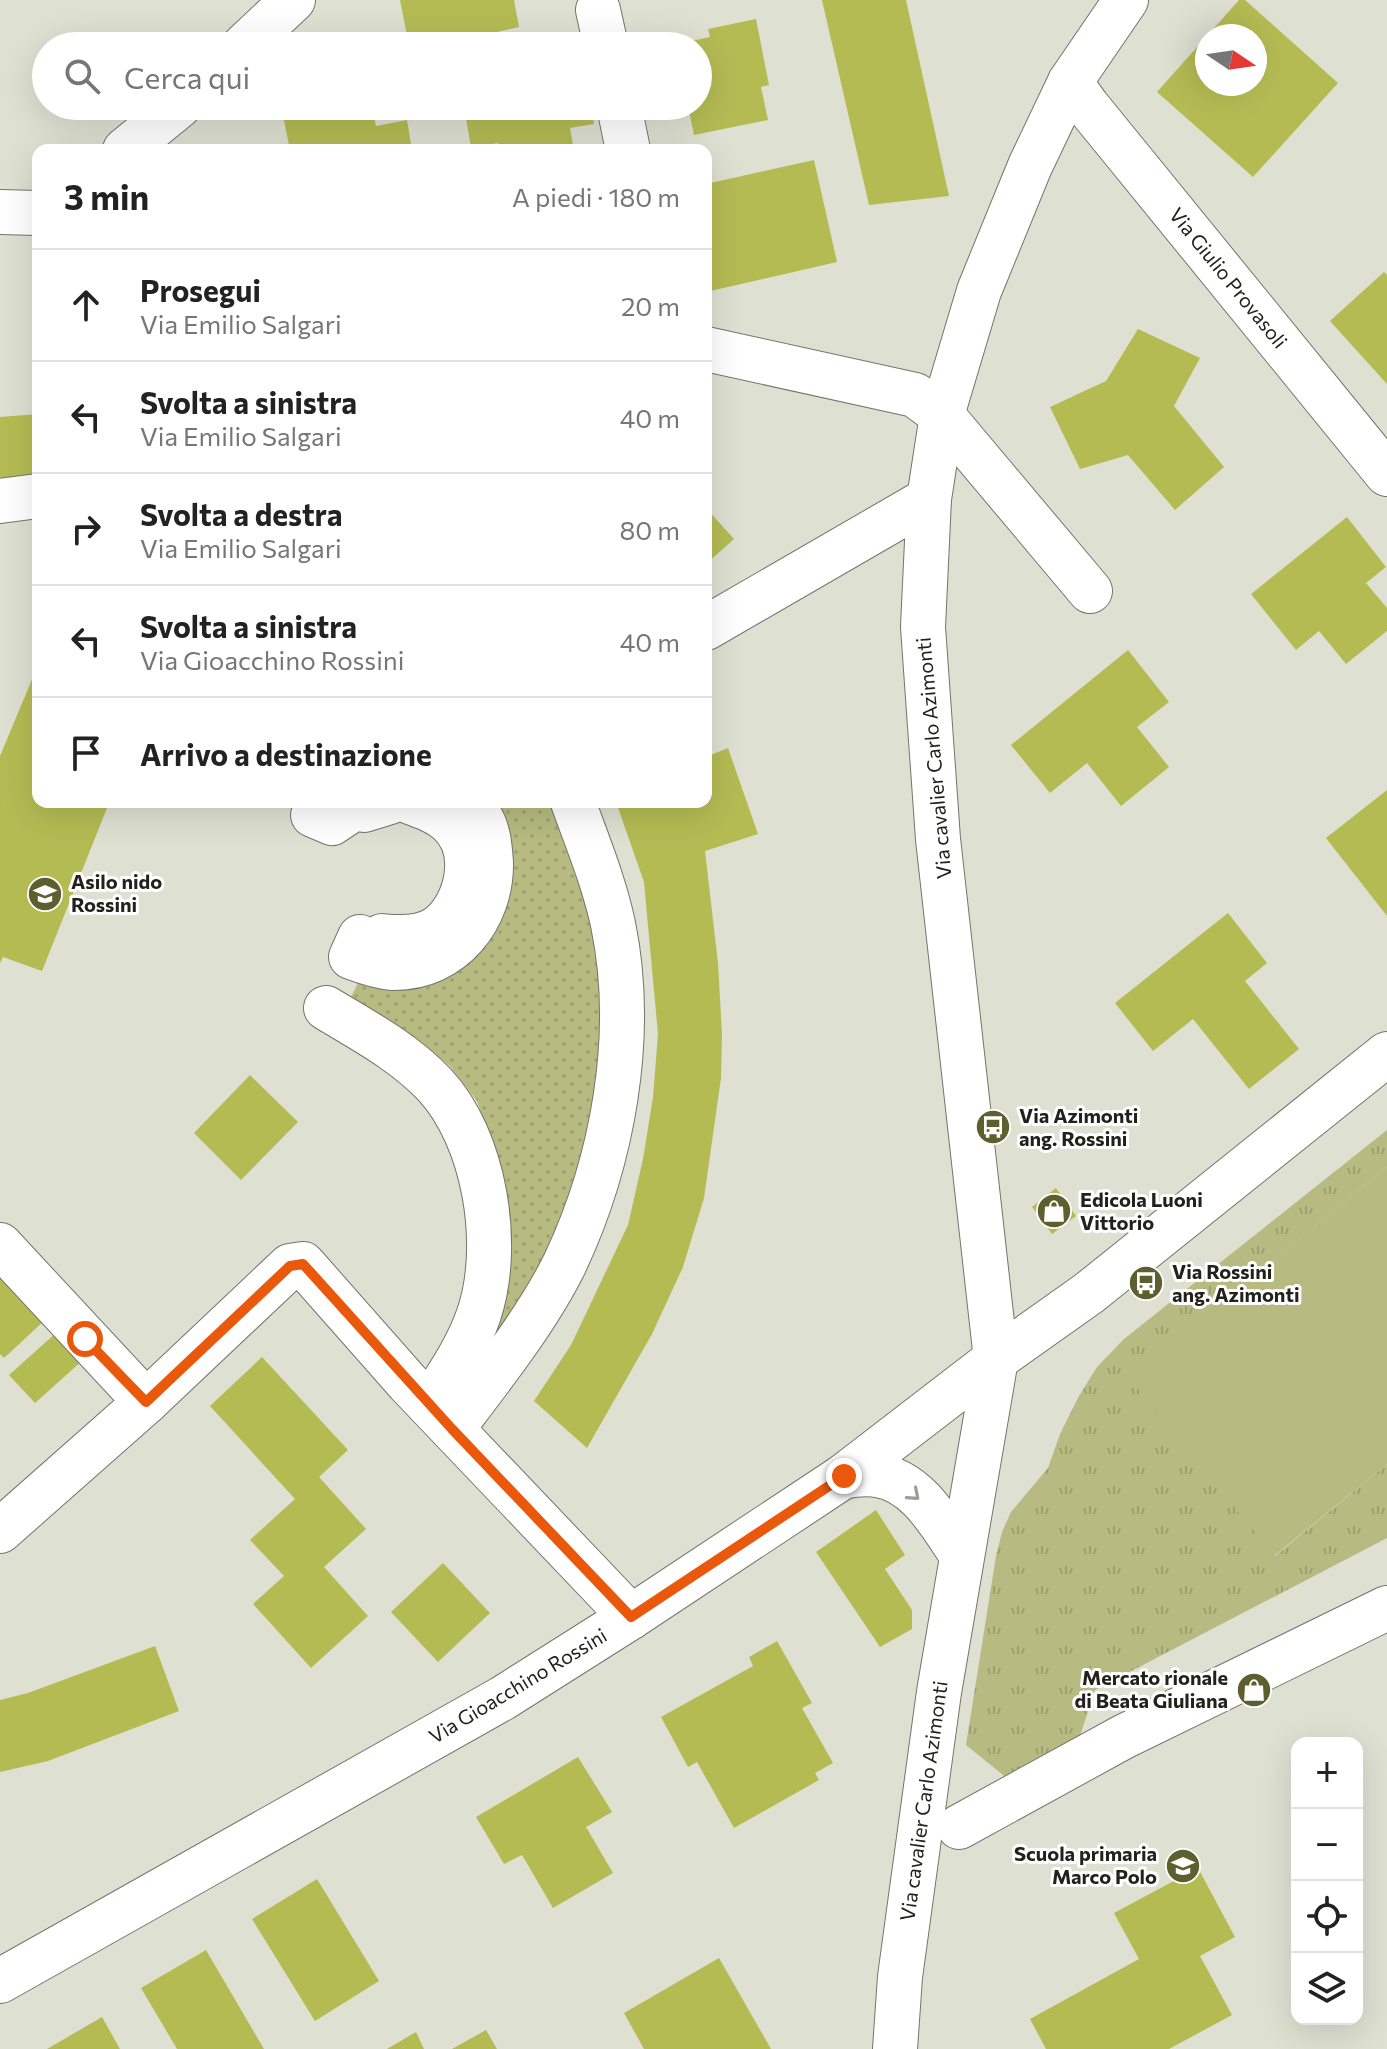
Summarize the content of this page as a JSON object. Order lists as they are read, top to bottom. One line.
{"streets":{"street":["Via Giulio Provasoli","Via cavalier Carlo Azimonti","Via Gioacchino Rossini"]},"crossings":[["Via Giulio Provasoli","Via cavalier Carlo Azimonti"],["Via cavalier Carlo Azimonti","Via Gioacchino Rossini"]],"places":{"school or university":["Asilo nido Rossini","Scuola primaria Marco Polo"],"bus stop":["Via Azimonti ang. Rossini","Via Rossini ang. Azimonti"],"shop":["Edicola Luoni Vittorio","Mercato rionale di Beata Giuliana"]},"north":"right","page":{"search":"Cerca qui","heading":["3 min","A piedi · 180 m"],"list":[["Prosegui","Via Emilio Salgari","20 m"],["Svolta a sinistra","Via Emilio Salgari","40 m"],["Svolta a destra","Via Emilio Salgari","80 m"],["Svolta a sinistra","Via Gioacchino Rossini","40 m"],"Arrivo a destinazione"],"map_buttons":["+","−"]}}
